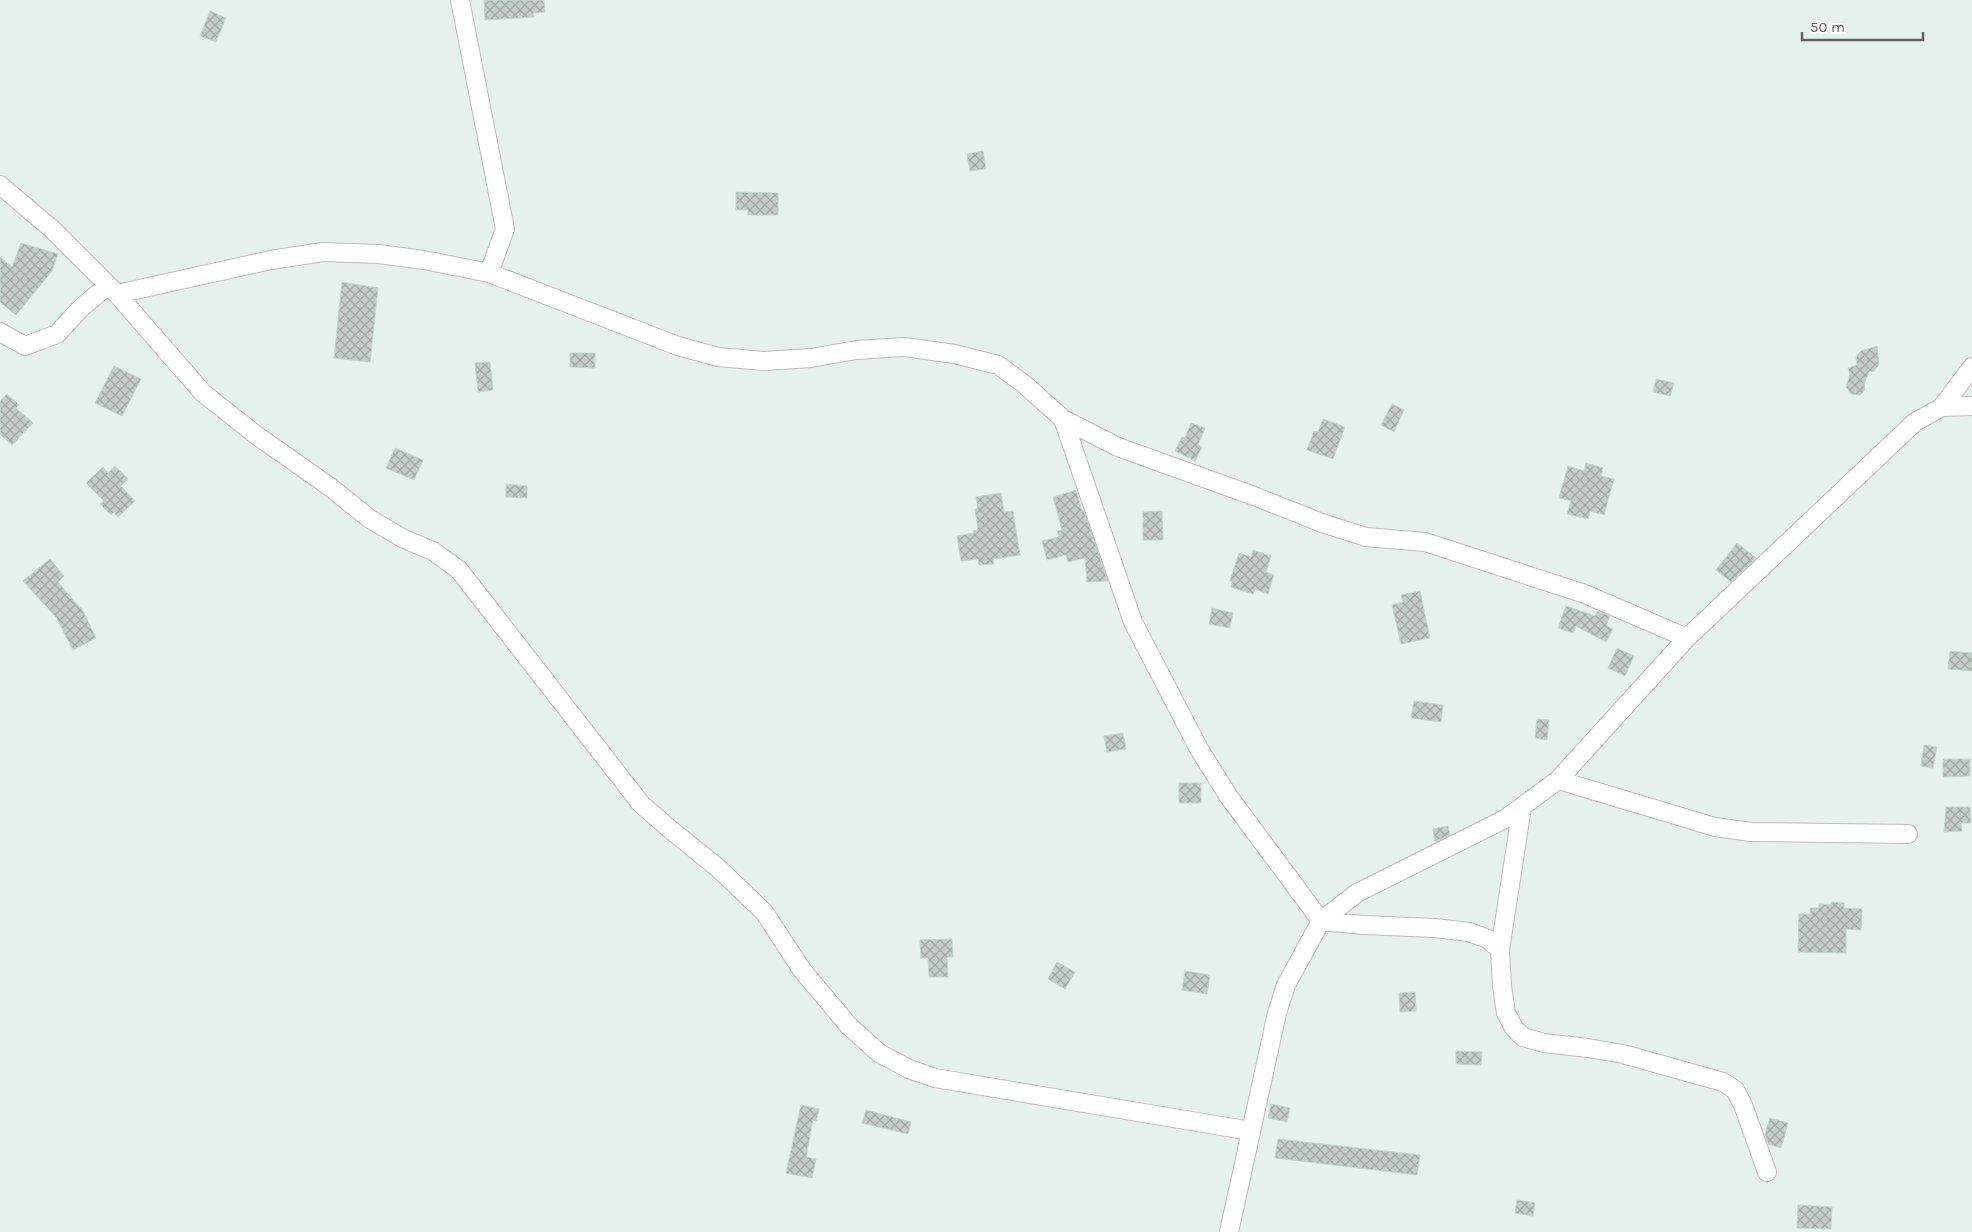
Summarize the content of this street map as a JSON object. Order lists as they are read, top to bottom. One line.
{"scale_bar":"50 m"}
